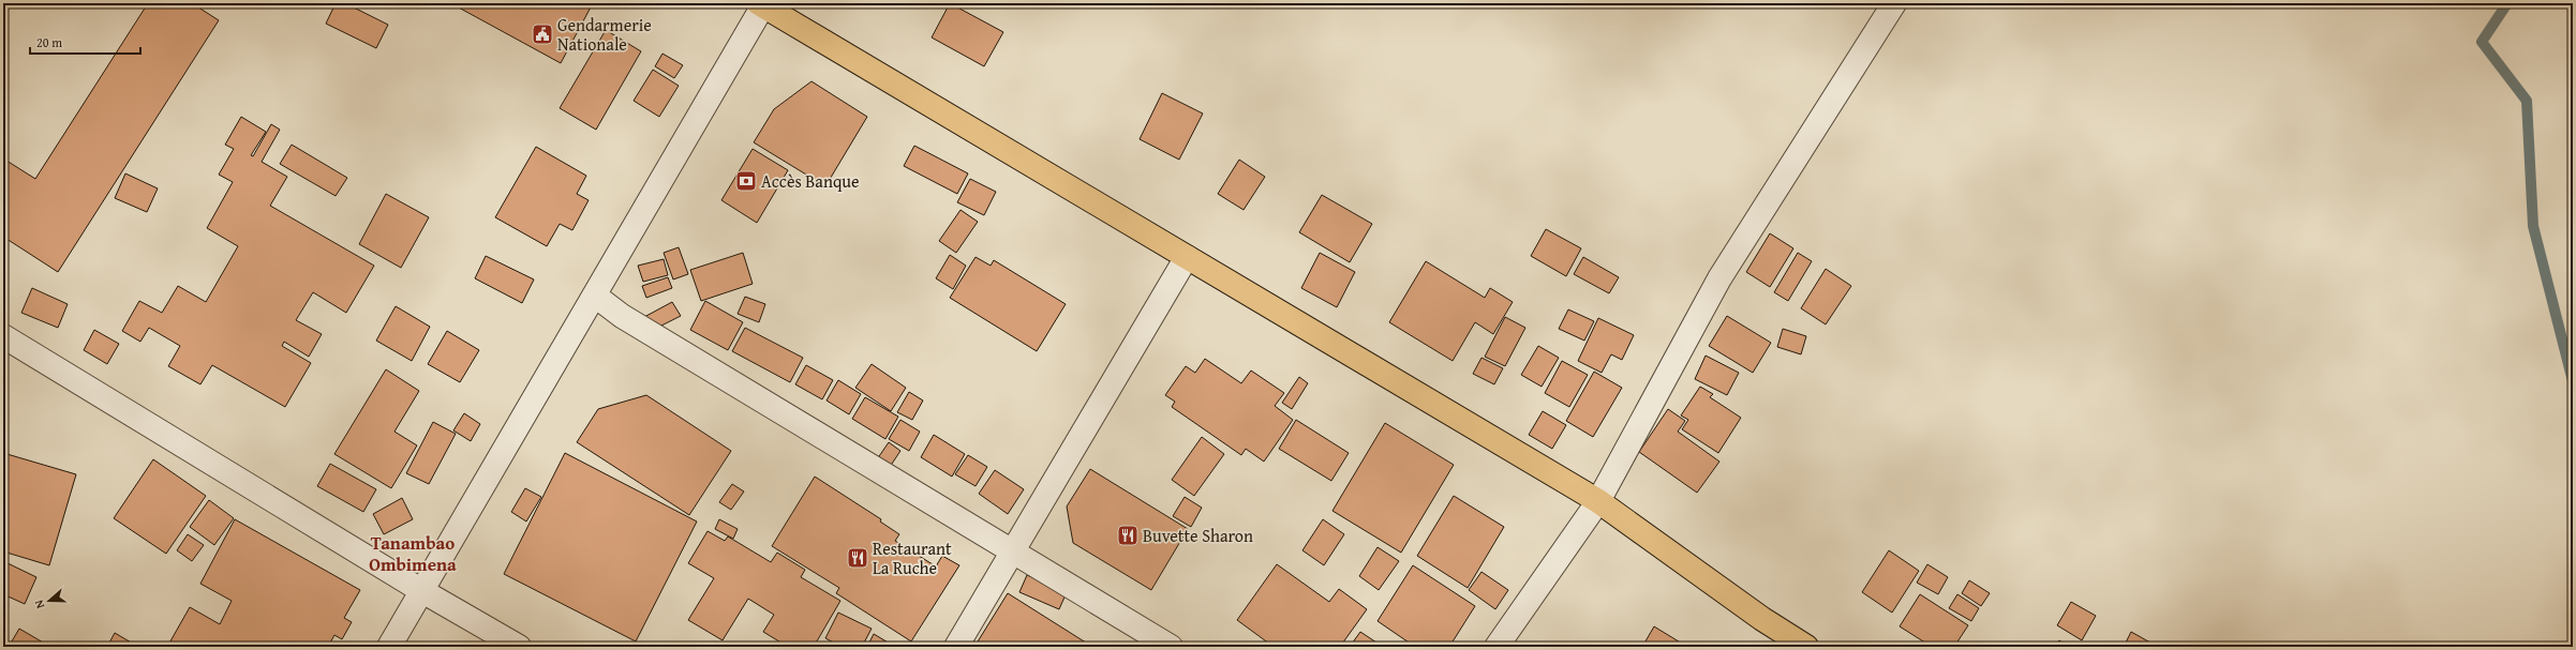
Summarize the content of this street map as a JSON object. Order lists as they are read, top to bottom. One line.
{"districts":["Tanambao Ombimena"],"places":{"public building":["Gendarmerie Nationale"],"bank":["Accès Banque"],"restaurant":["Buvette Sharon","Restaurant La Ruche"]},"scale_bar":"20 m","north":"left"}
